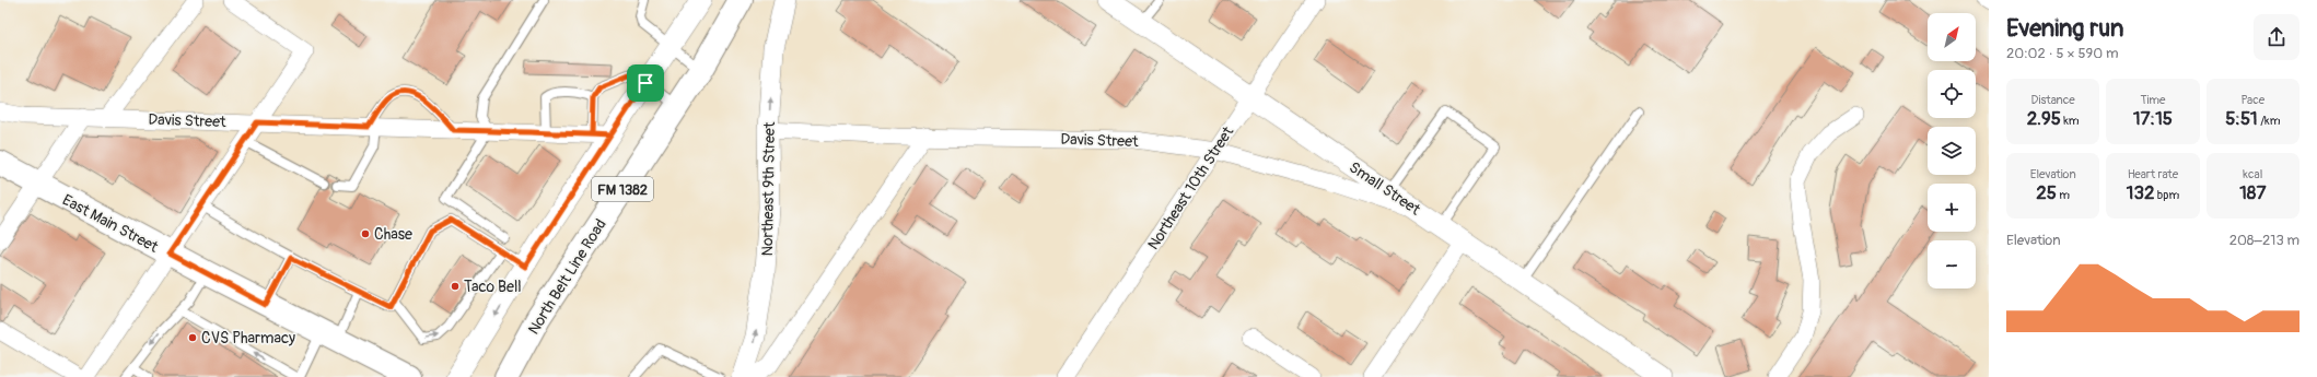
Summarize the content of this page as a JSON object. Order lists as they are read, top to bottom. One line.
{"streets":{"main road":["FM 1382","East Main Street","North Belt Line Road"],"street":["Davis Street","Northeast 10th Street","Small Street","Northeast 9th Street"]},"crossings":[["Davis Street","Northeast 10th Street"],["Davis Street","Small Street"],["Davis Street","FM 1382"],["Davis Street","Northeast 9th Street"],["Northeast 10th Street","Small Street"]],"one_way":["Northeast 9th Street"],"places":["Chase","Taco Bell","CVS Pharmacy"],"north":"top right","page":{"heading":["Evening run","20:02 · 5 × 590 m"],"map_buttons":["+","−"],"stats":[["Distance","2.95 km"],["Time","17:15"],["Pace","5:51 /km"],["Elevation","25 m"],["Heart rate","132 bpm"],["kcal","187"]],"chart":["Elevation","208–213 m"]}}
